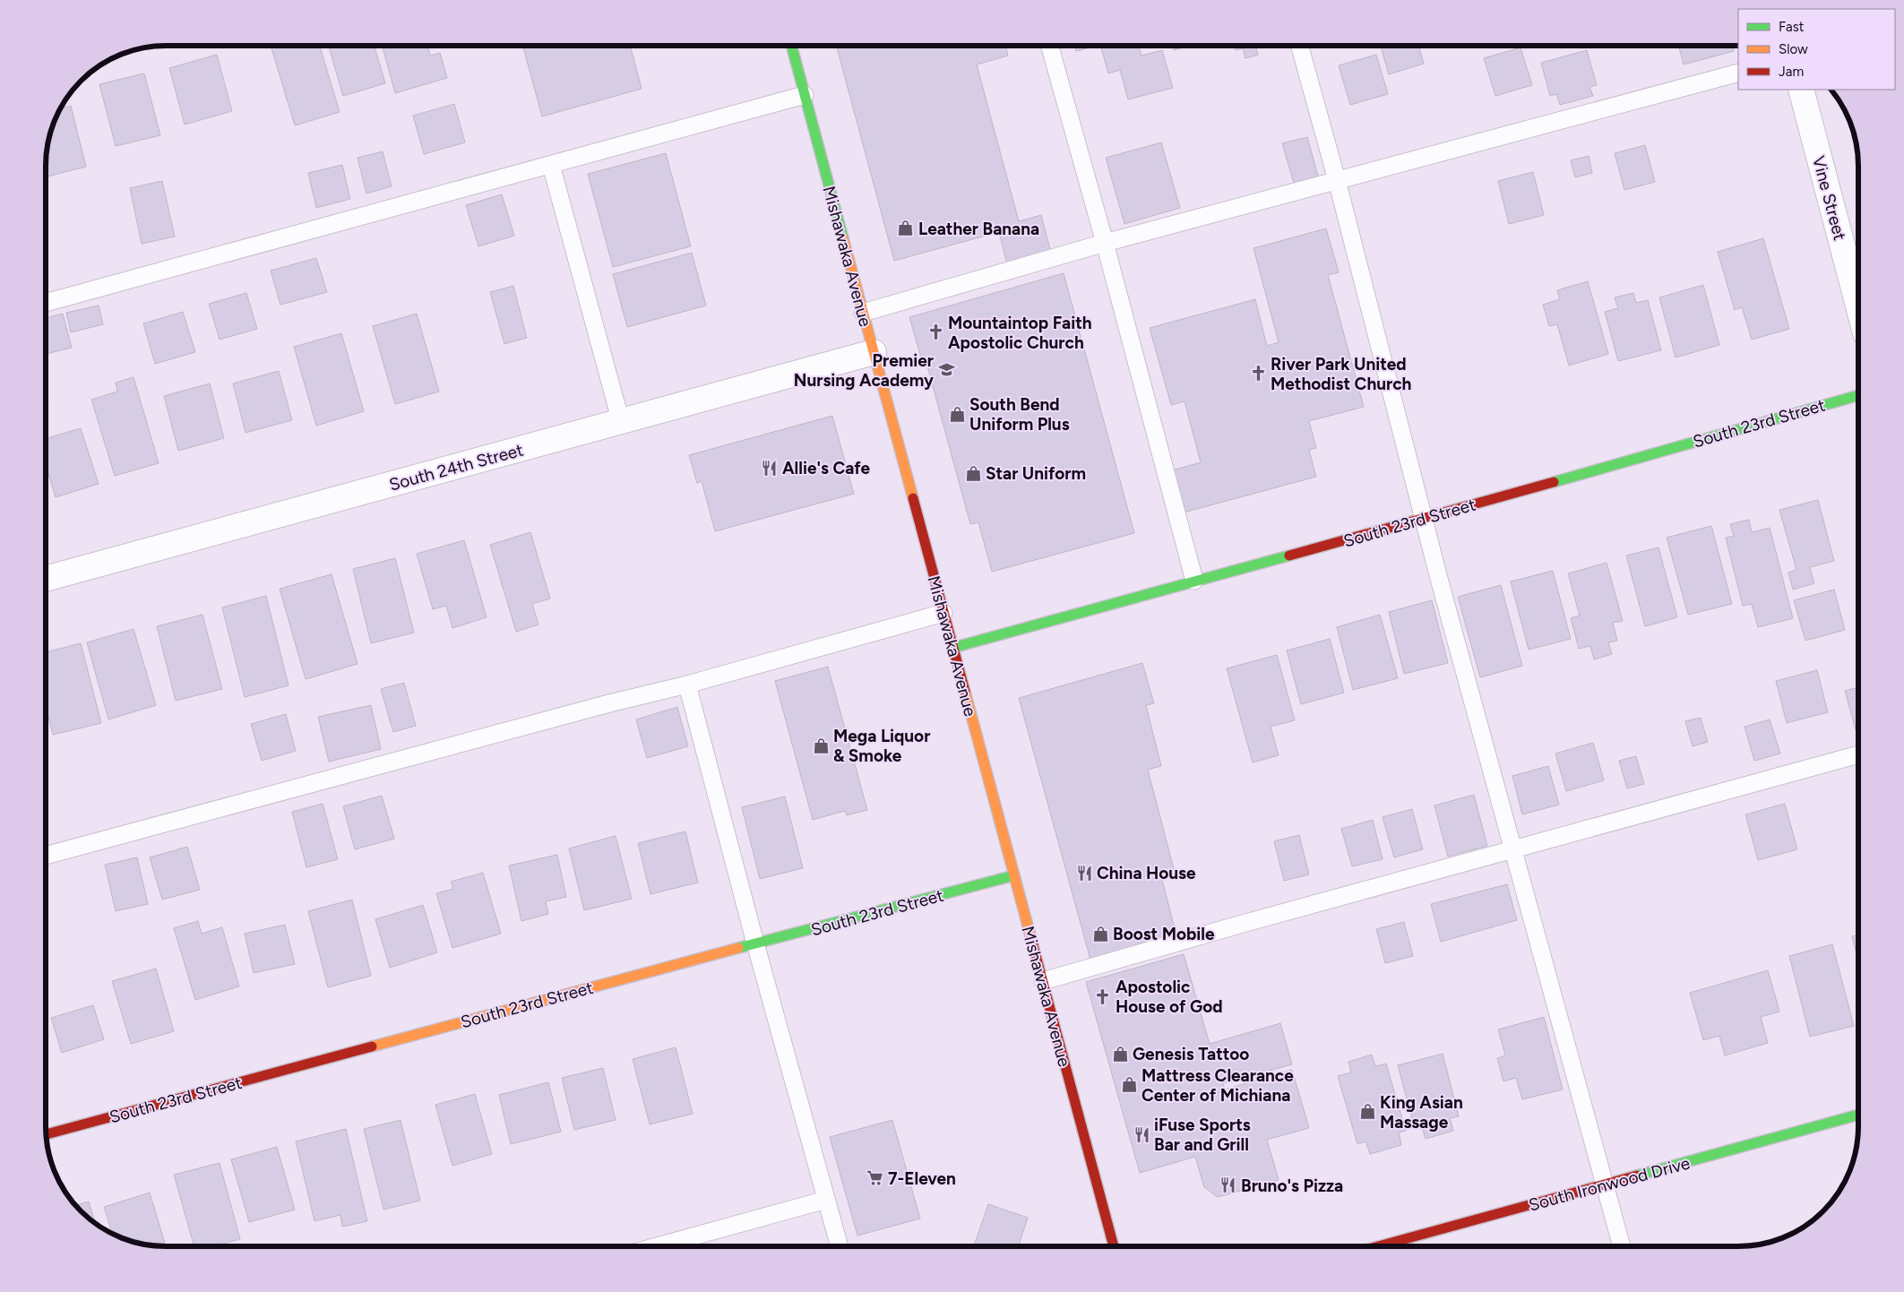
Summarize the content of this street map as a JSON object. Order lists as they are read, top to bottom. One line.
{"streets":{"street":["Vine Street","Mishawaka Avenue","South 23rd Street","South 24th Street","South Ironwood Drive"]},"crossings":[["Mishawaka Avenue","South 23rd Street"],["Mishawaka Avenue","South 24th Street"]],"places":{"shop":["Leather Banana","South Bend Uniform Plus","Star Uniform","Mega Liquor & Smoke","Boost Mobile","Genesis Tattoo","Mattress Clearance Center of Michiana","King Asian Massage"],"church":["Mountaintop Faith Apostolic Church","River Park United Methodist Church","Apostolic House of God"],"school or university":["Premier Nursing Academy"],"restaurant":["Allie's Cafe","China House","iFuse Sports Bar and Grill","Bruno's Pizza"],"supermarket":["7-Eleven"]},"legend":["Fast","Slow","Jam"]}
